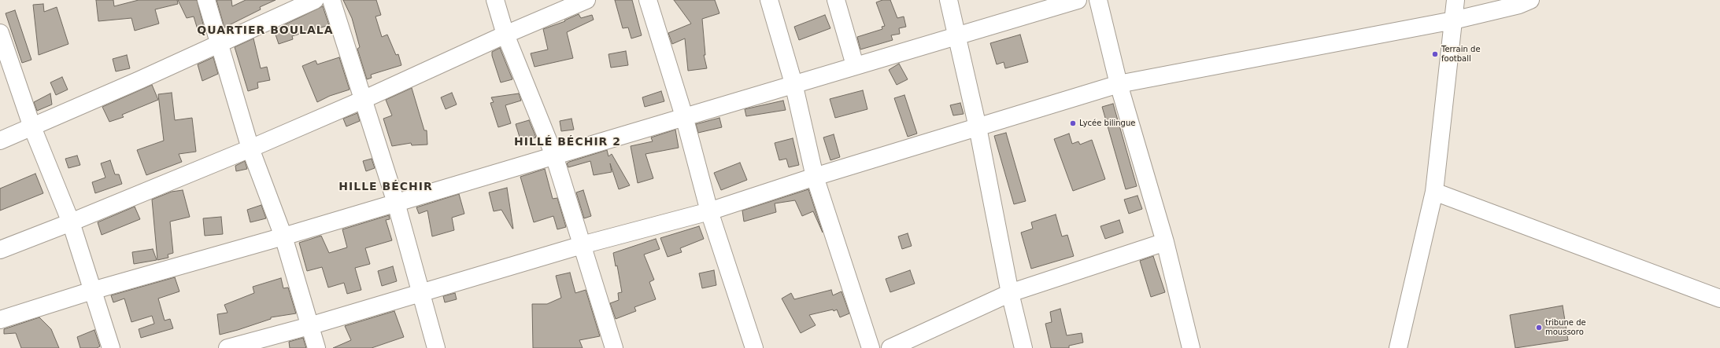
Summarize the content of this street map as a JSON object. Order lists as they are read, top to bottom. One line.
{"districts":["QUARTIER BOULALA","HILLÉ BÉCHIR 2","HILLE BÉCHIR"],"places":["Terrain de football","Lycée bilingue","tribune de moussoro"]}
